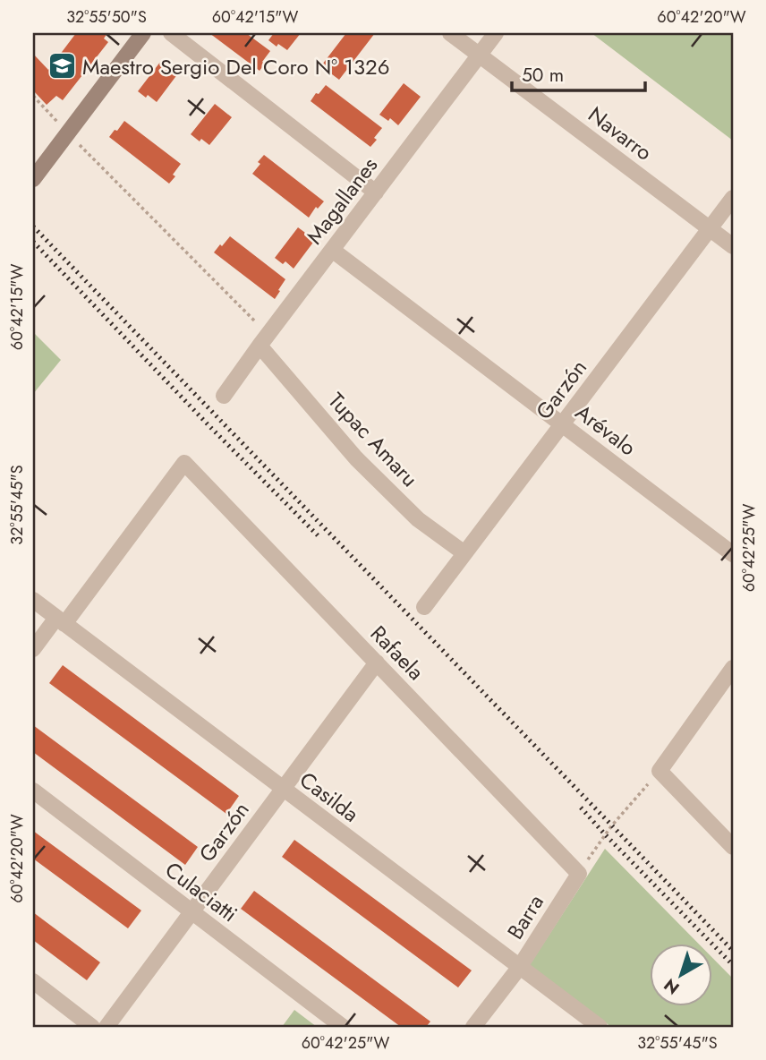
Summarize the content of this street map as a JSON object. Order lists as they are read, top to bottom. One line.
{"streets":{"street":["Navarro","Magallanes","Garzón","Arévalo","Tupac Amaru","Rafaela","Casilda","Culaciatti","Barra"]},"crossings":[["Navarro","Magallanes"],["Navarro","Garzón"],["Magallanes","Arévalo"],["Magallanes","Tupac Amaru"],["Garzón","Arévalo"],["Garzón","Tupac Amaru"],["Garzón","Rafaela"],["Garzón","Casilda"],["Garzón","Culaciatti"],["Rafaela","Casilda"],["Rafaela","Barra"],["Casilda","Barra"]],"places":{"school or university":["Maestro Sergio Del Coro N° 1326"]},"scale_bar":"50 m","north":"bottom left","coordinates":["32°55'50\"S","60°42'15\"W","60°42'20\"W","32°55'45\"S","60°42'25\"W"]}
